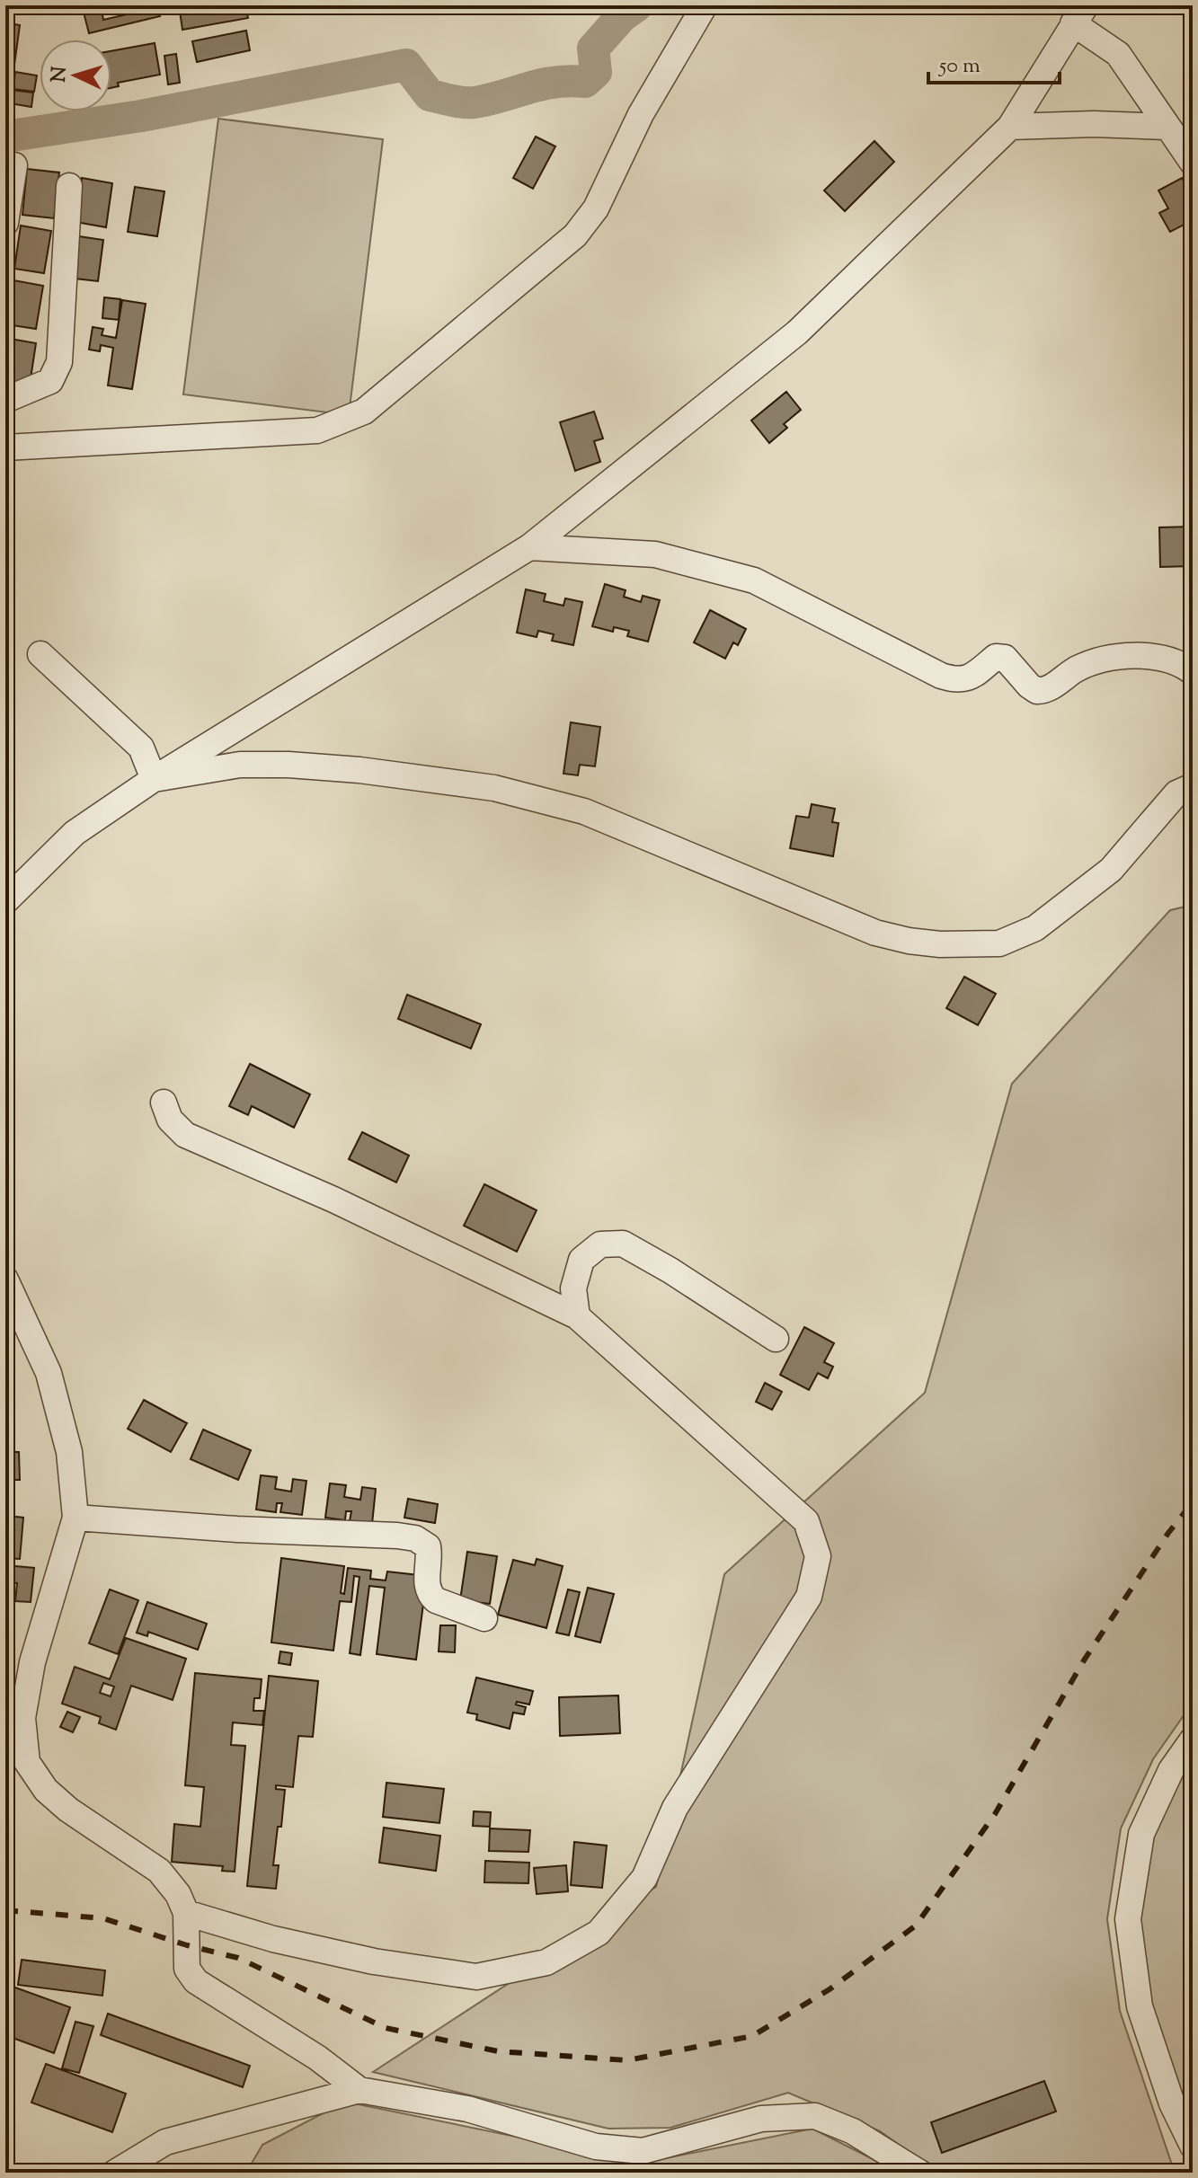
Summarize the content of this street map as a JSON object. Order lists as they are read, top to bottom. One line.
{"scale_bar":"50 m","north":"left"}
